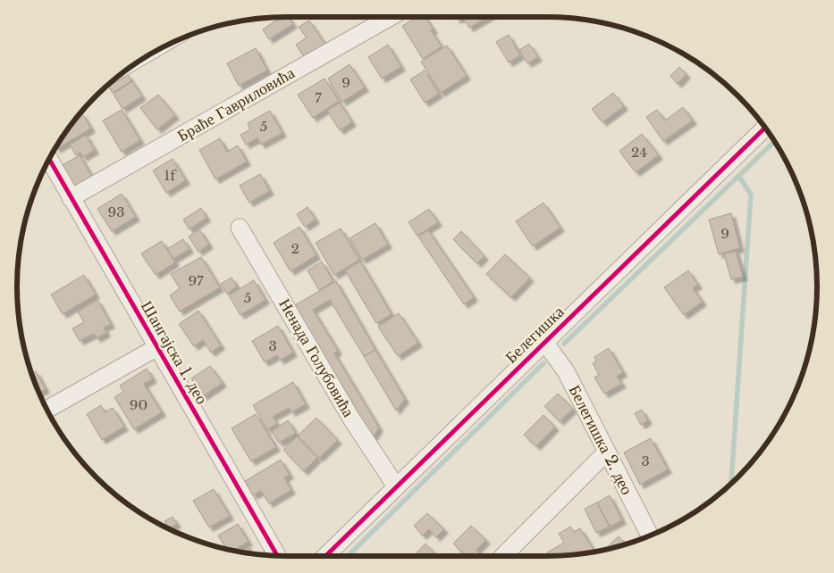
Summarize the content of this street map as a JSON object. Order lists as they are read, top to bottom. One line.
{"streets":{"street":["Браће Гавриловића","Белегишка","Шангајска 1. део","Ненада Голубовића","Белегишка 2. део"]},"crossings":[["Браће Гавриловића","Шангајска 1. део"],["Белегишка","Ненада Голубовића"],["Белегишка","Белегишка 2. део"]],"house_numbers":["9","7","5","24","1f","93","9","2","97","5","3","90","3"]}
